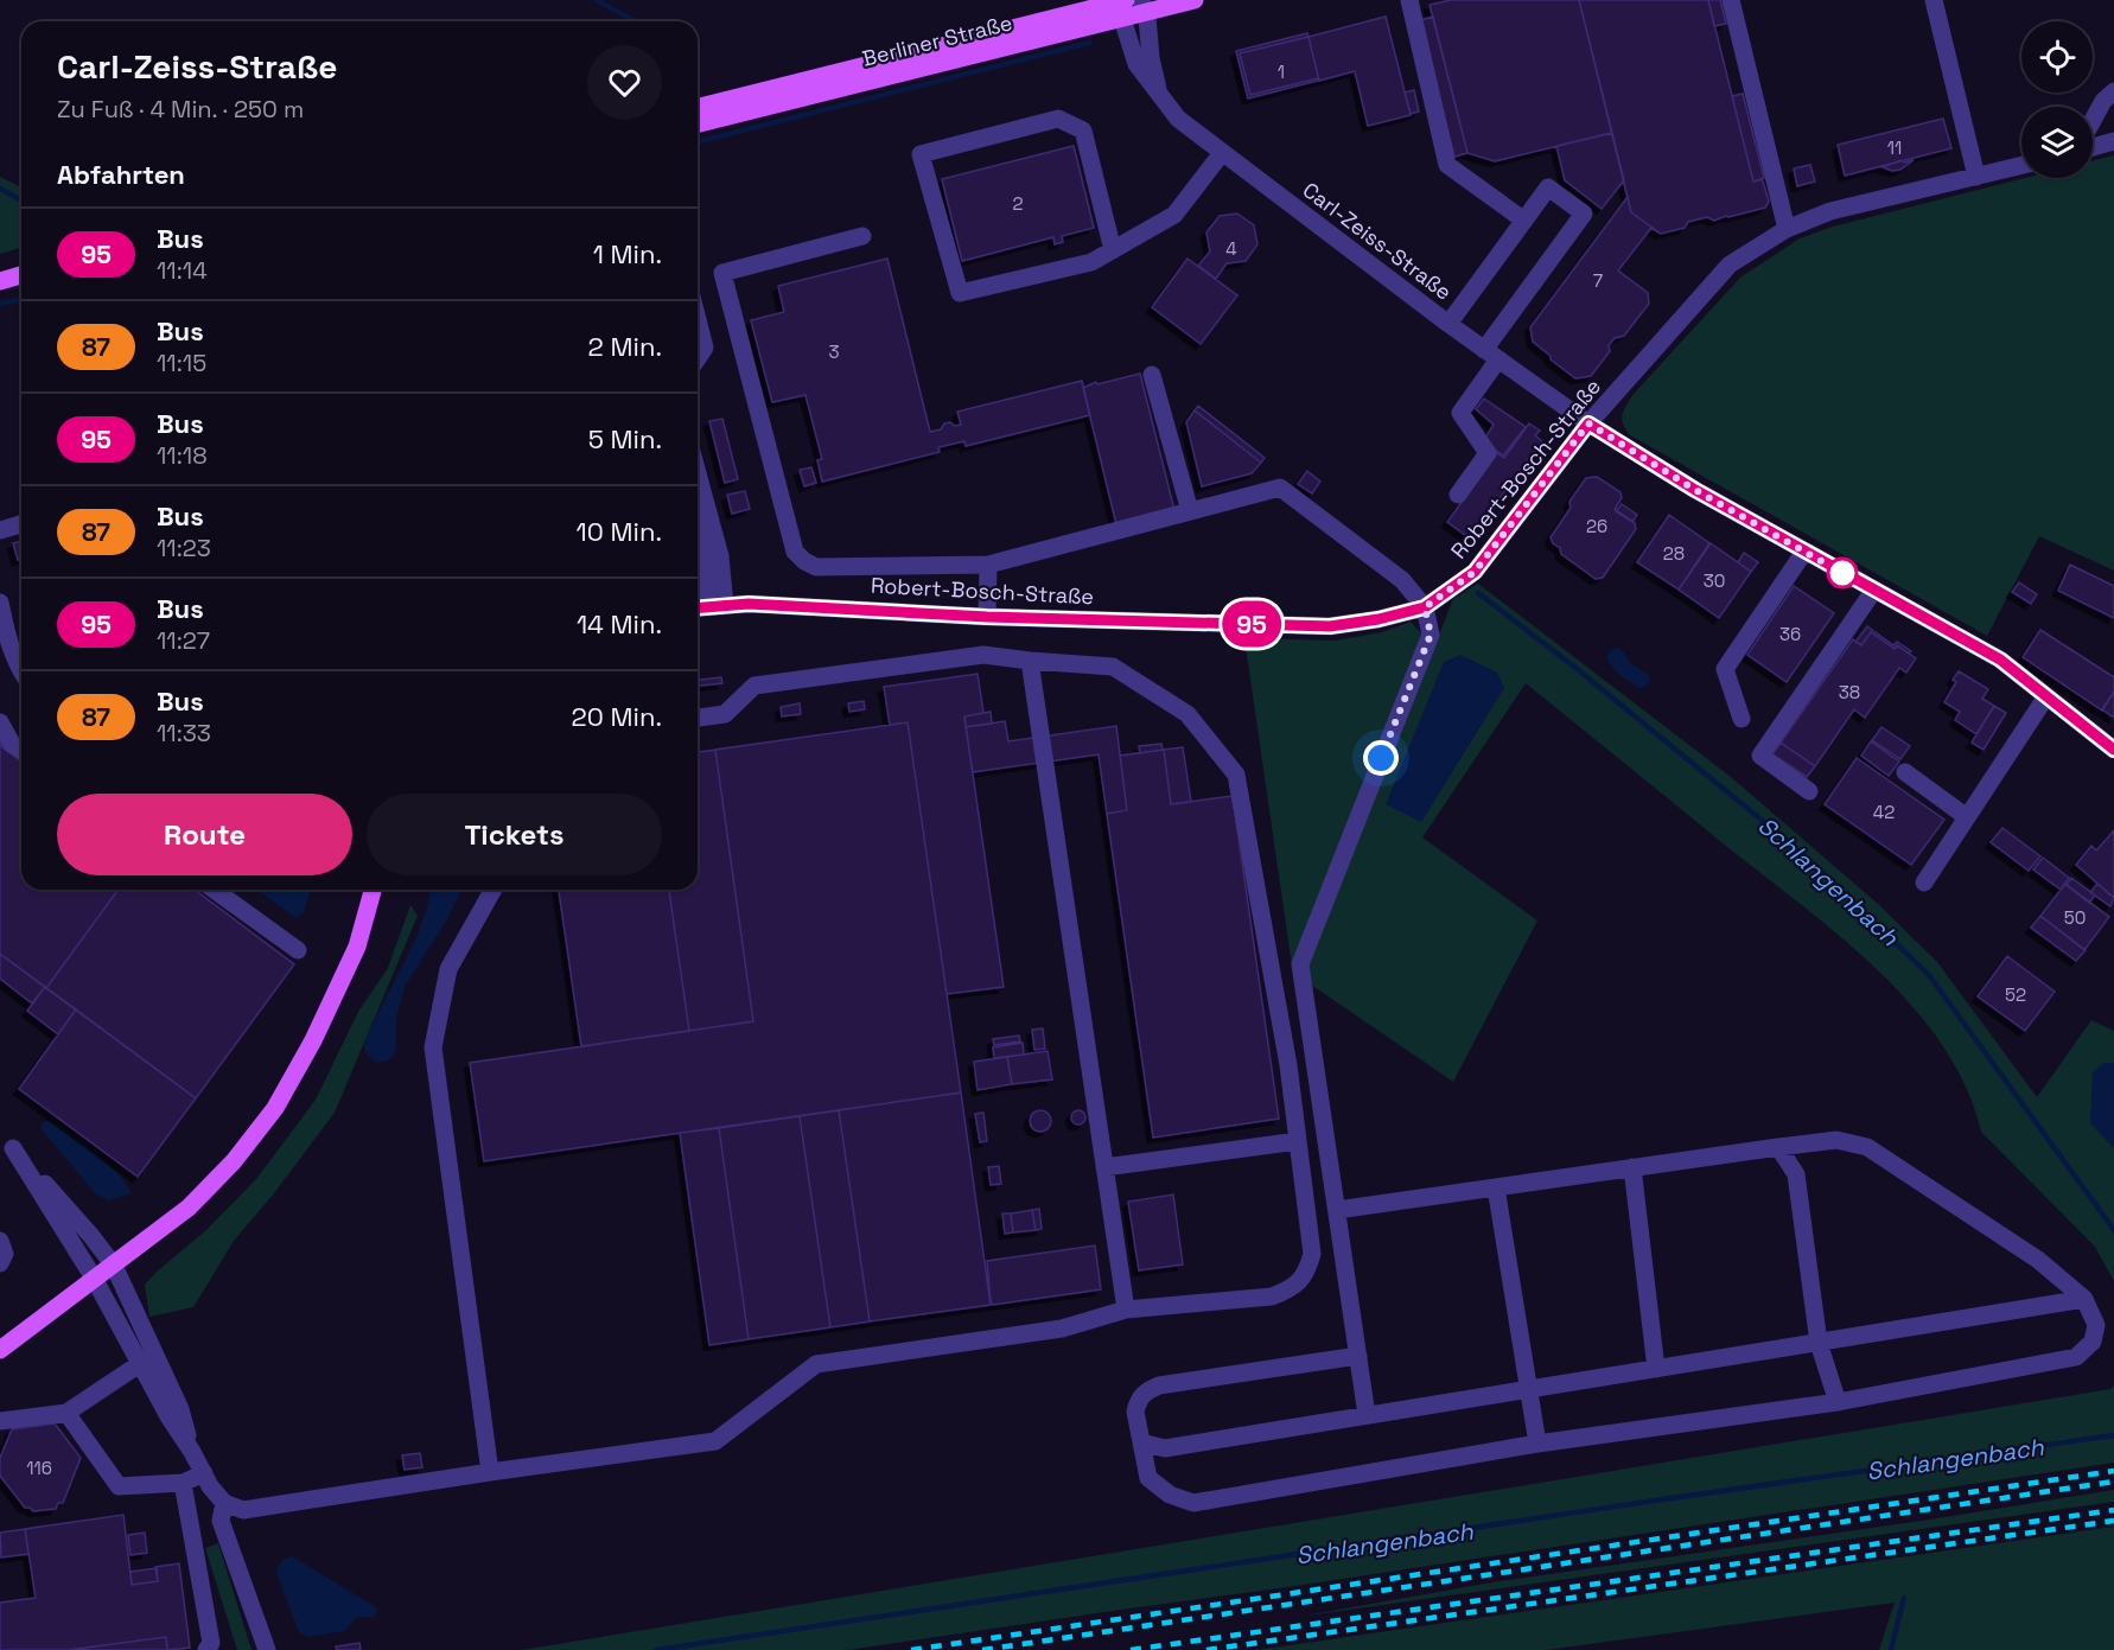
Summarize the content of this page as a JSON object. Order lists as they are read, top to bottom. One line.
{"streets":{"main road":["Berliner Straße"],"street":["Carl-Zeiss-Straße","Robert-Bosch-Straße"]},"crossings":[["Berliner Straße","Carl-Zeiss-Straße"],["Carl-Zeiss-Straße","Robert-Bosch-Straße"]],"water":["Schlangenbach"],"lines":["bus line 95"],"house_numbers":["1","11","2","4","7","3","26","28","30","36","38","42","50","52","116"],"page":{"on_map":"95","heading":[["Carl-Zeiss-Straße","Zu Fuß · 4 Min. · 250 m"],"Abfahrten"],"list":[{"mark":"95","name":"Bus","note":"11:14","value":"1 Min."},{"mark":"87","name":"Bus","note":"11:15","value":"2 Min."},{"mark":"95","name":"Bus","note":"11:18","value":"5 Min."},{"mark":"87","name":"Bus","note":"11:23","value":"10 Min."},{"mark":"95","name":"Bus","note":"11:27","value":"14 Min."},{"mark":"87","name":"Bus","note":"11:33","value":"20 Min."}],"buttons":["Route","Tickets"]}}
